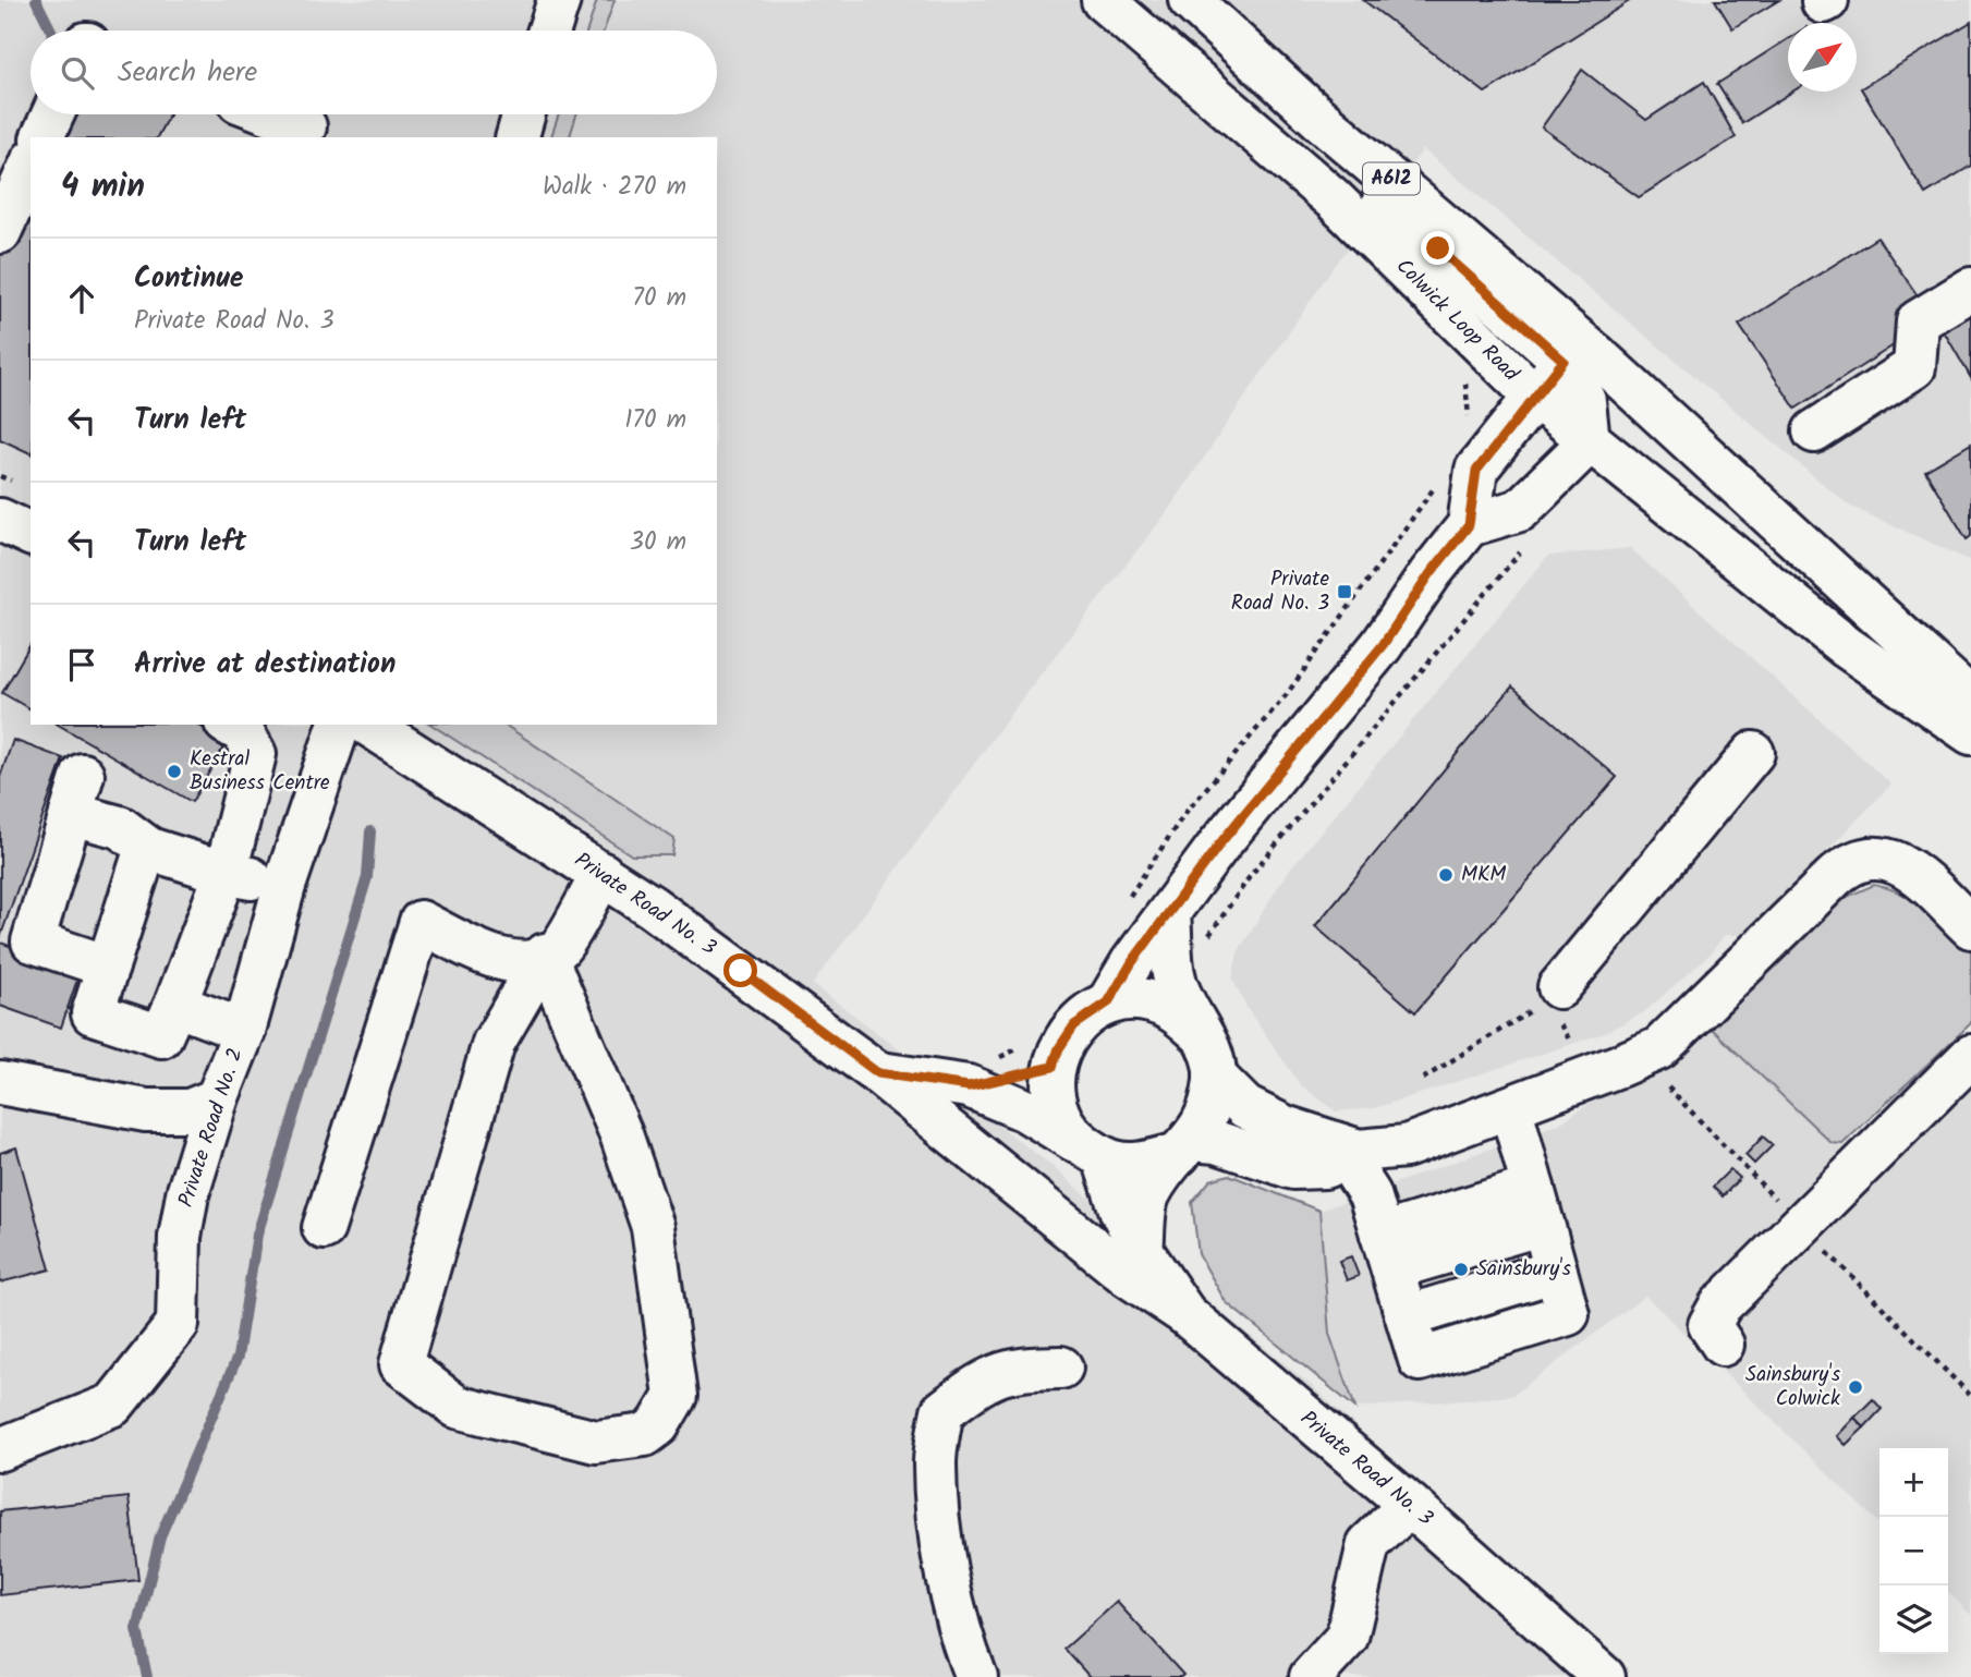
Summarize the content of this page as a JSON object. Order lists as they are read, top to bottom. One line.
{"streets":{"street":["A612","Colwick Loop Road","Private Road No. 3","Private Road No. 2"]},"places":{"transit":["Private Road No. 3"],"other":["Kestral Business Centre","MKM","Sainsbury's","Sainsbury's Colwick"]},"north":"top right","page":{"search":"Search here","heading":["4 min","Walk · 270 m"],"list":[["Continue","Private Road No. 3","70 m"],["Turn left","170 m"],["Turn left","30 m"],"Arrive at destination"],"map_buttons":["+","−"]}}
